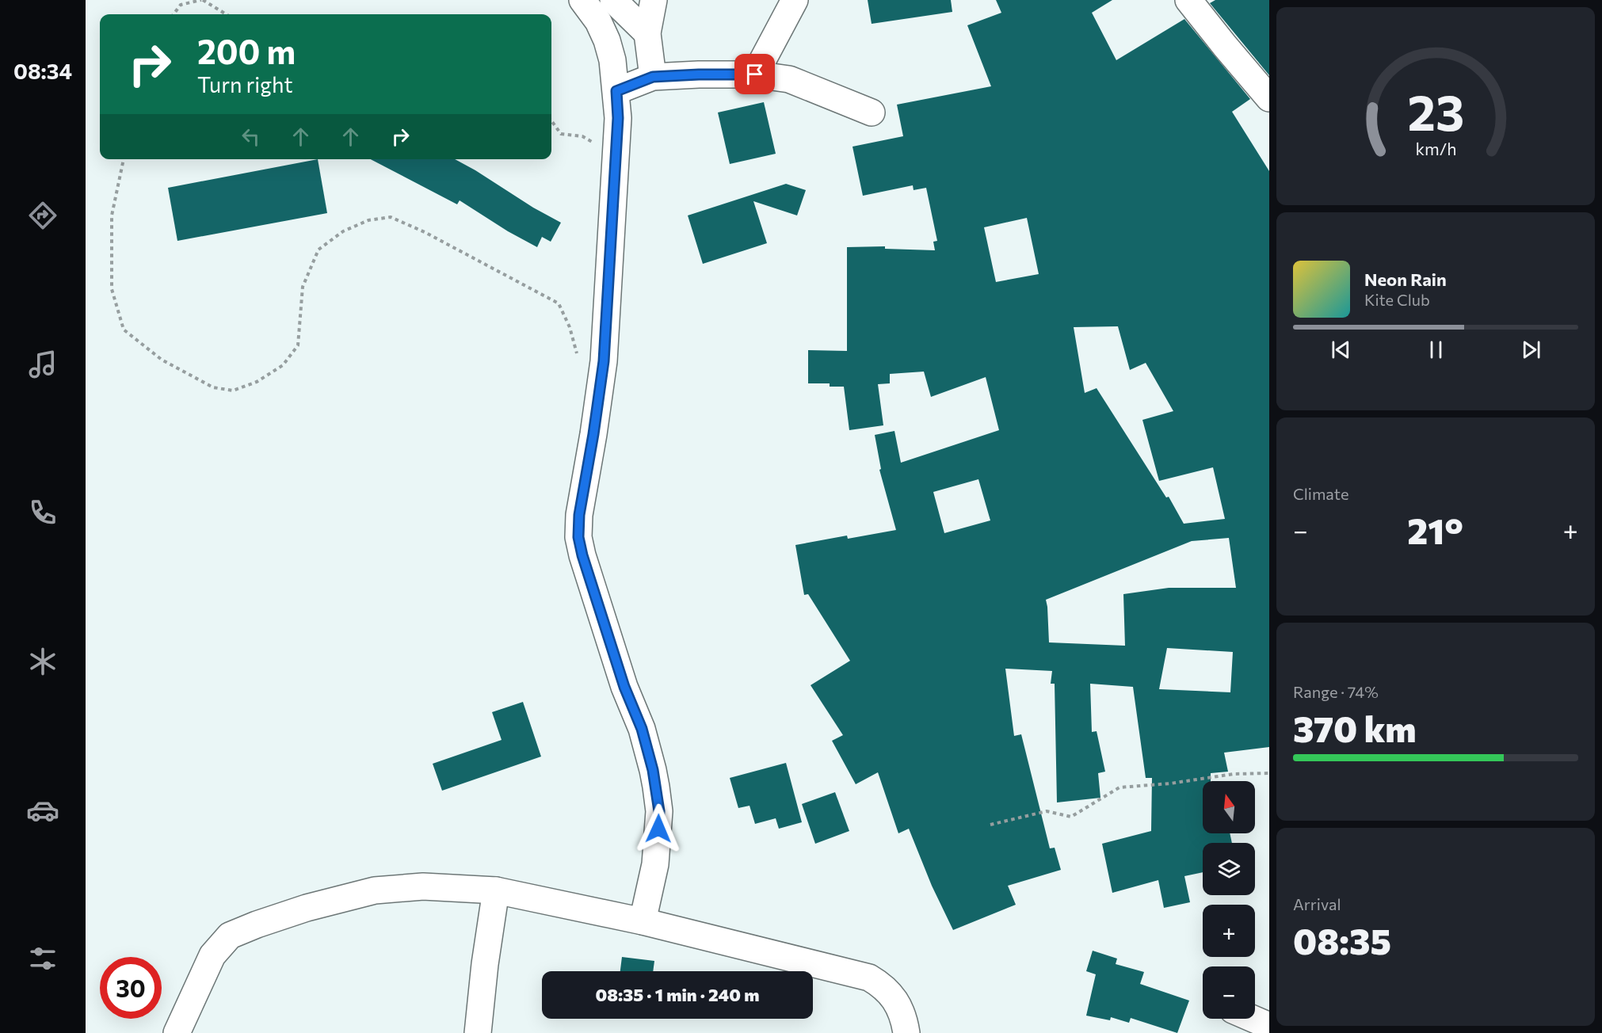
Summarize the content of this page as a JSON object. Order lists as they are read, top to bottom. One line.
{"north":"top","page":{"tabs":"08:34","turn":["200 m","Turn right"],"song":["Neon Rain","Kite Club"],"tile":["Climate",["Range · 74%","370 km"],["Arrival","08:35"]],"heat":["−","21°","+"],"map_buttons":["+","−"],"limit":"30","trip":"08:35 · 1 min · 240 m","gauge":["23","km/h"]}}
